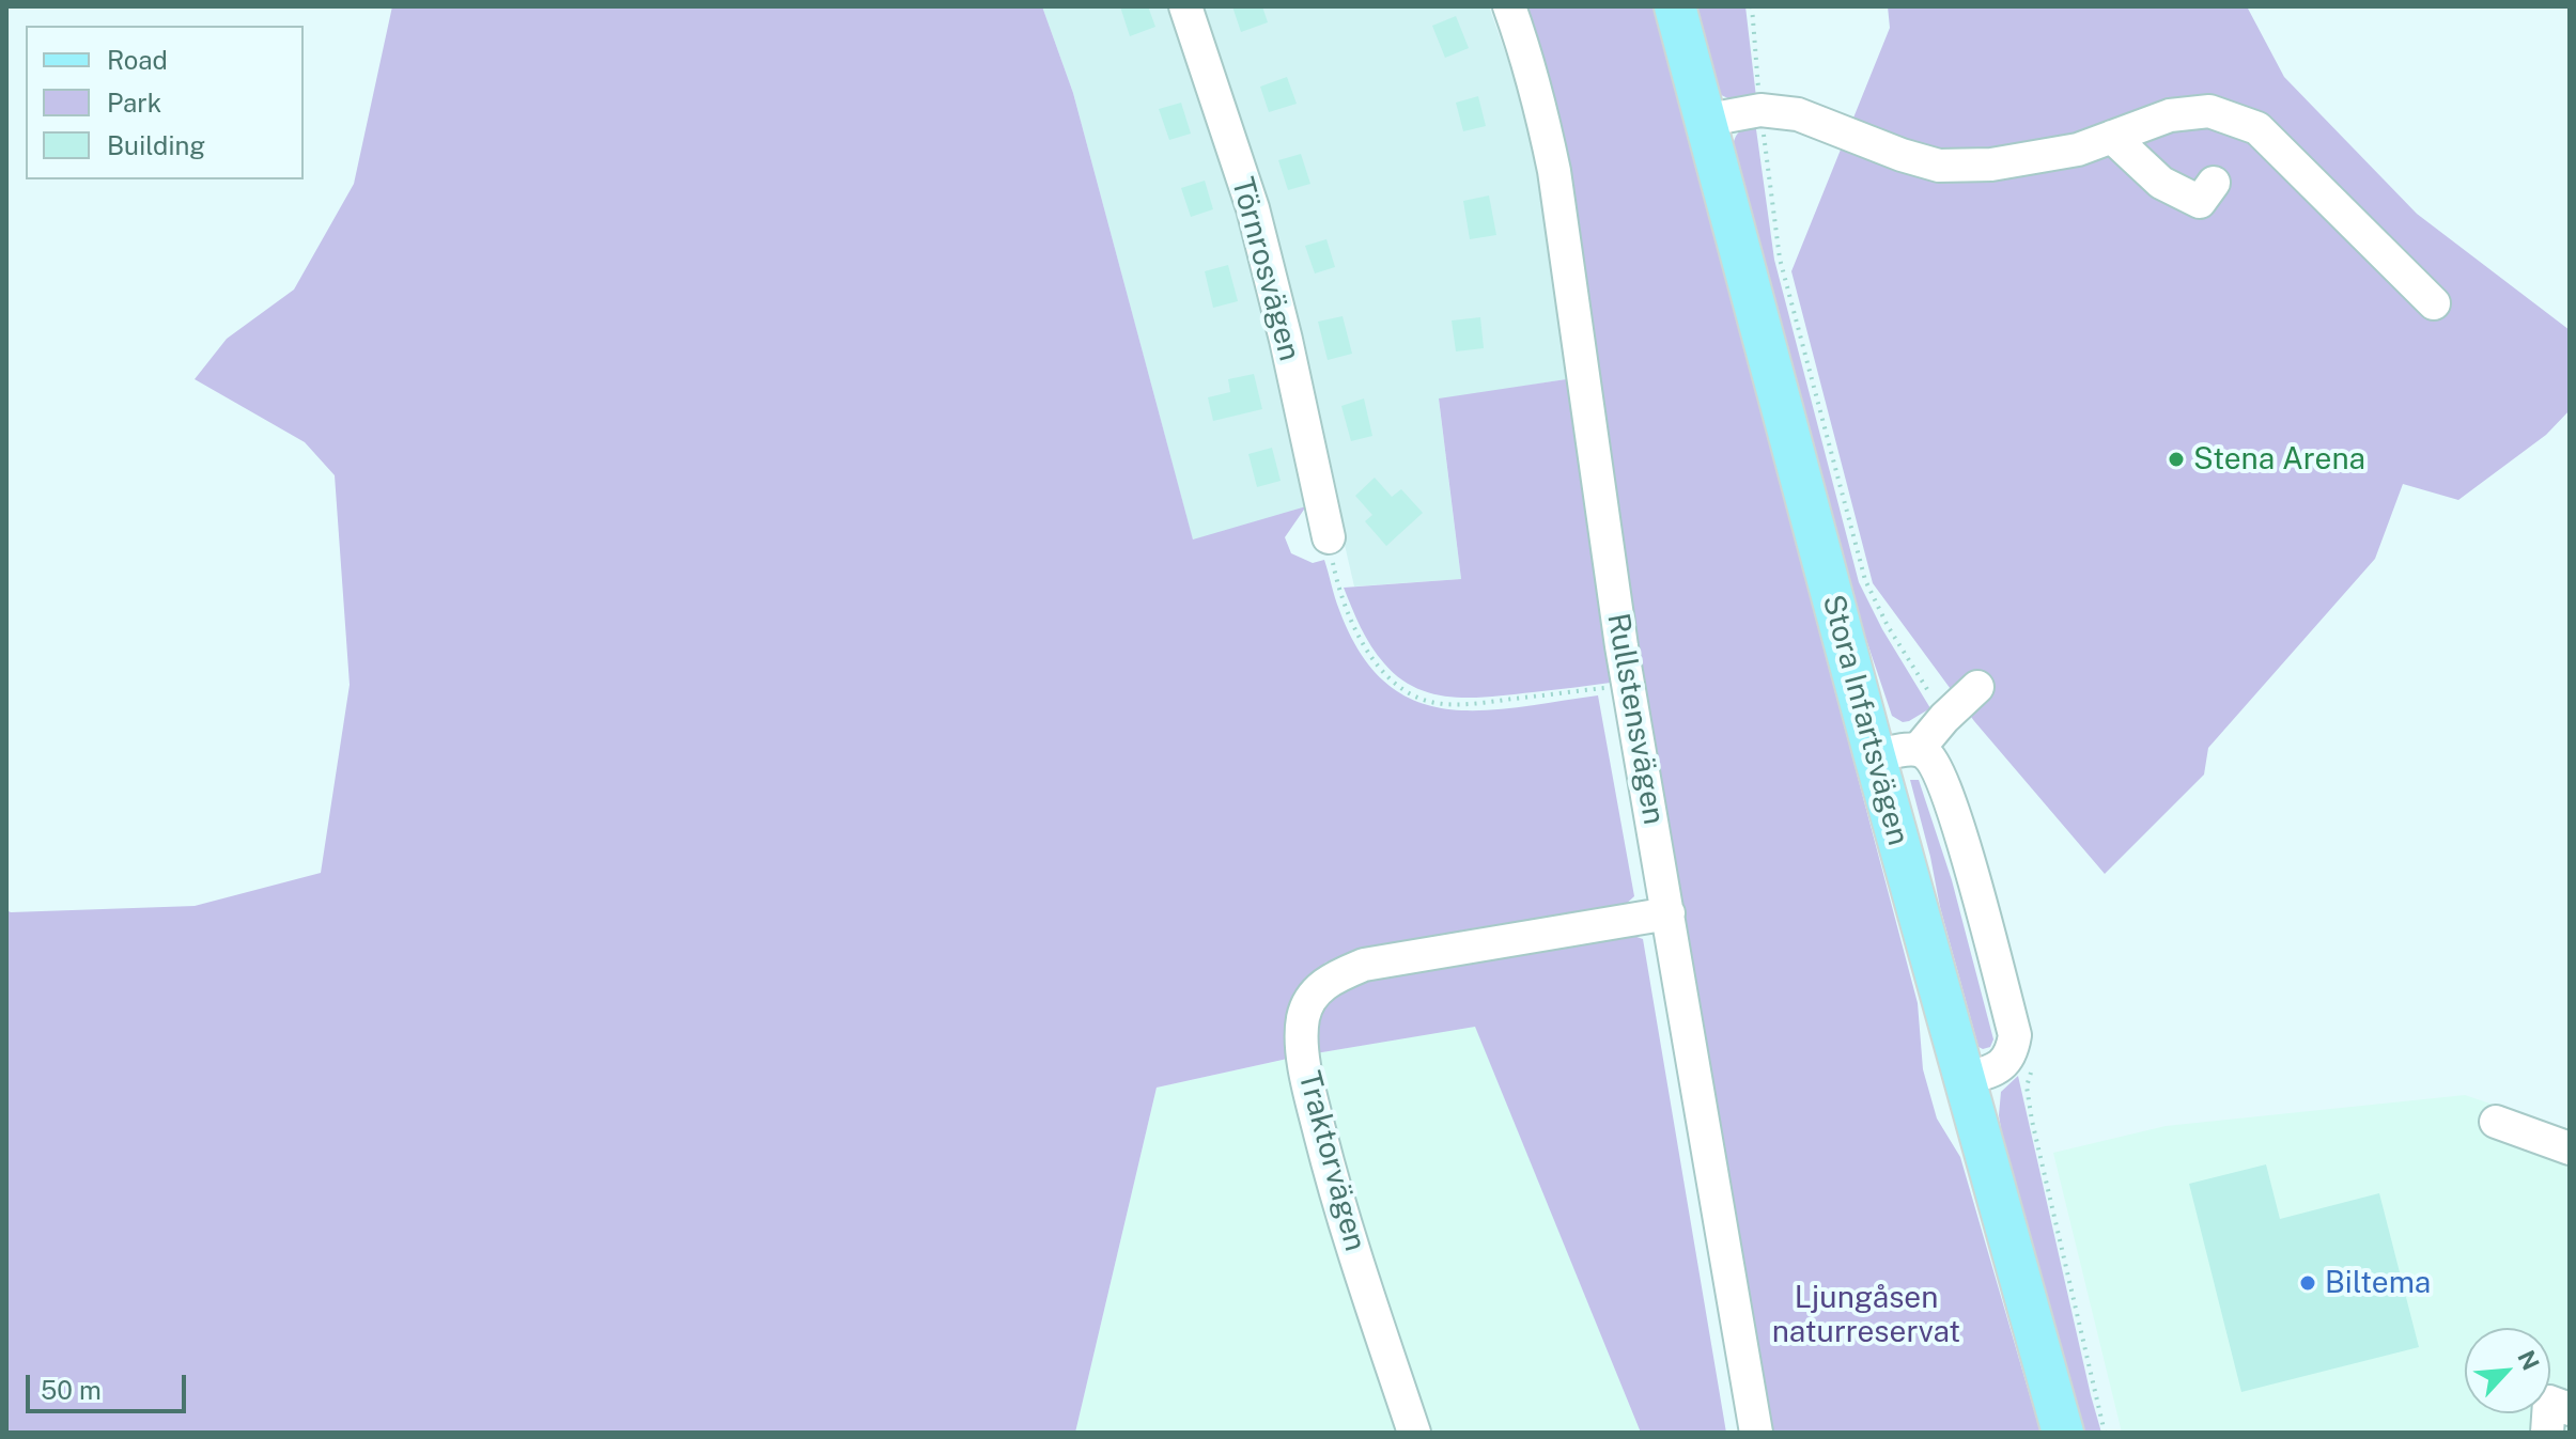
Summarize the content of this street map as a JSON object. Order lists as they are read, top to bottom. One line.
{"streets":{"main road":["Stora Infartsvägen"],"street":["Törnrosvägen","Rullstensvägen","Traktorvägen"]},"crossings":[["Rullstensvägen","Traktorvägen"]],"parks":["Ljungåsen naturreservat"],"places":["Stena Arena","Biltema"],"legend":["Road","Park","Building"],"scale_bar":"50 m","north":"top right"}
